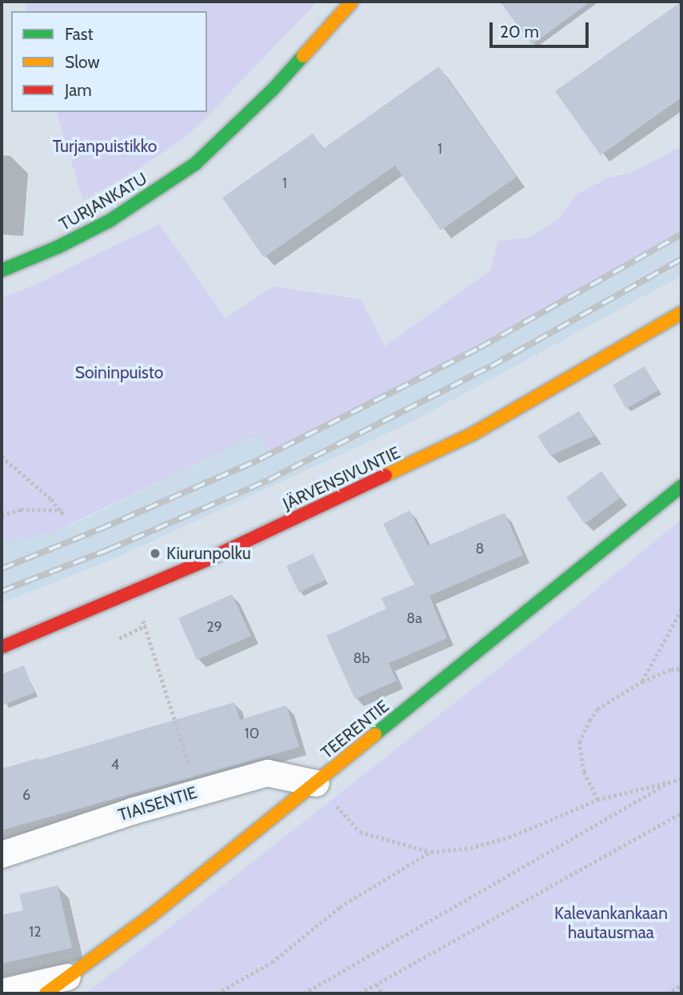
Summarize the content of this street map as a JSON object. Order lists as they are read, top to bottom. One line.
{"streets":{"street":["TURJANKATU","JÄRVENSIVUNTIE","TEERENTIE","TIAISENTIE"]},"crossings":[["TEERENTIE","TIAISENTIE"]],"parks":["Turjanpuistikko","Soininpuisto","Kalevankankaan hautausmaa"],"places":["Kiurunpolku"],"house_numbers":["1","1","8","8a","29","8b","10","4","6","12"],"legend":["Fast","Slow","Jam"],"scale_bar":"20 m"}
